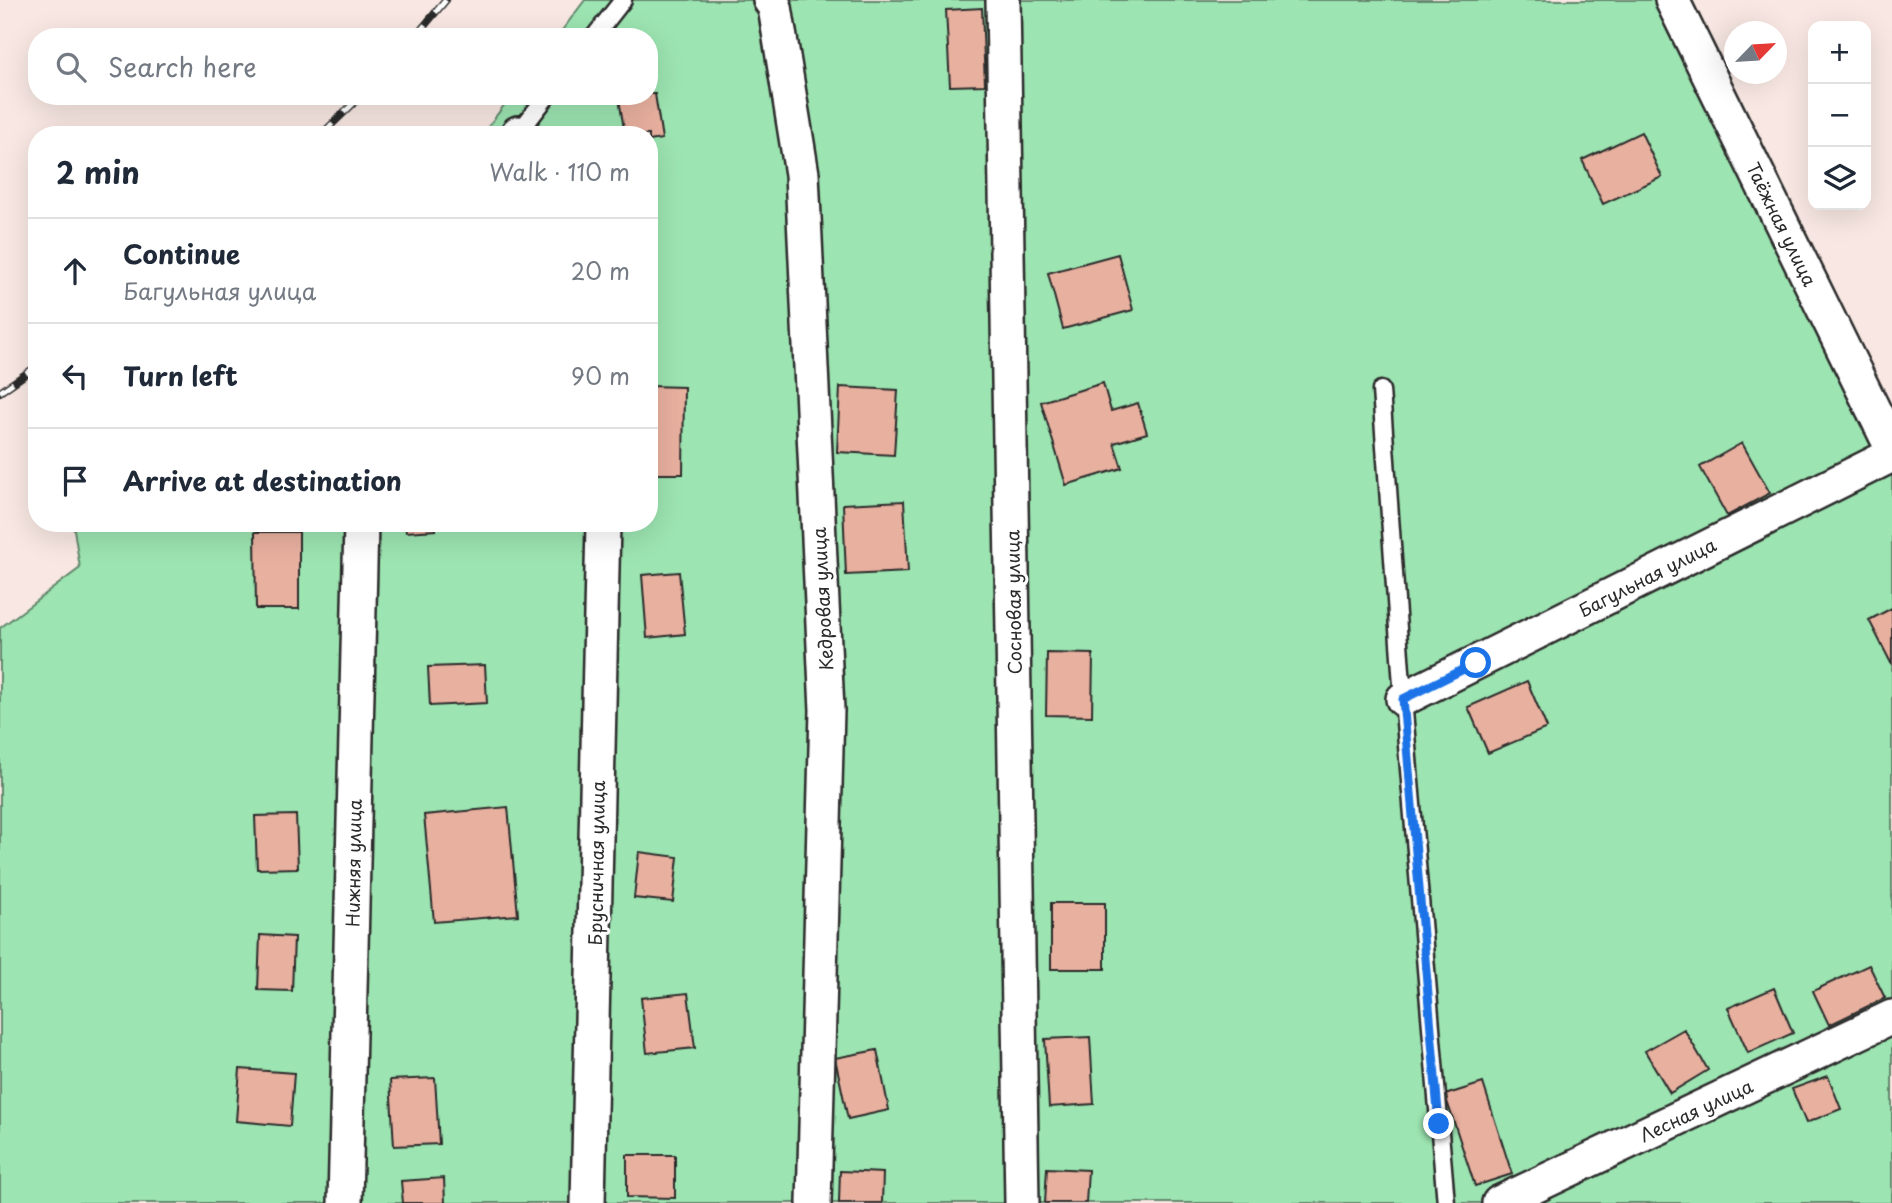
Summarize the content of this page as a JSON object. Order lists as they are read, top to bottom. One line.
{"streets":{"street":["Таёжная улица","Багульная улица","Кедровая улица","Сосновая улица","Нижняя улица","Брусничная улица","Лесная улица"]},"north":"top right","page":{"map_buttons":["+","−"],"search":"Search here","heading":["2 min","Walk · 110 m"],"list":[["Continue","Багульная улица","20 m"],["Turn left","90 m"],"Arrive at destination"]}}
